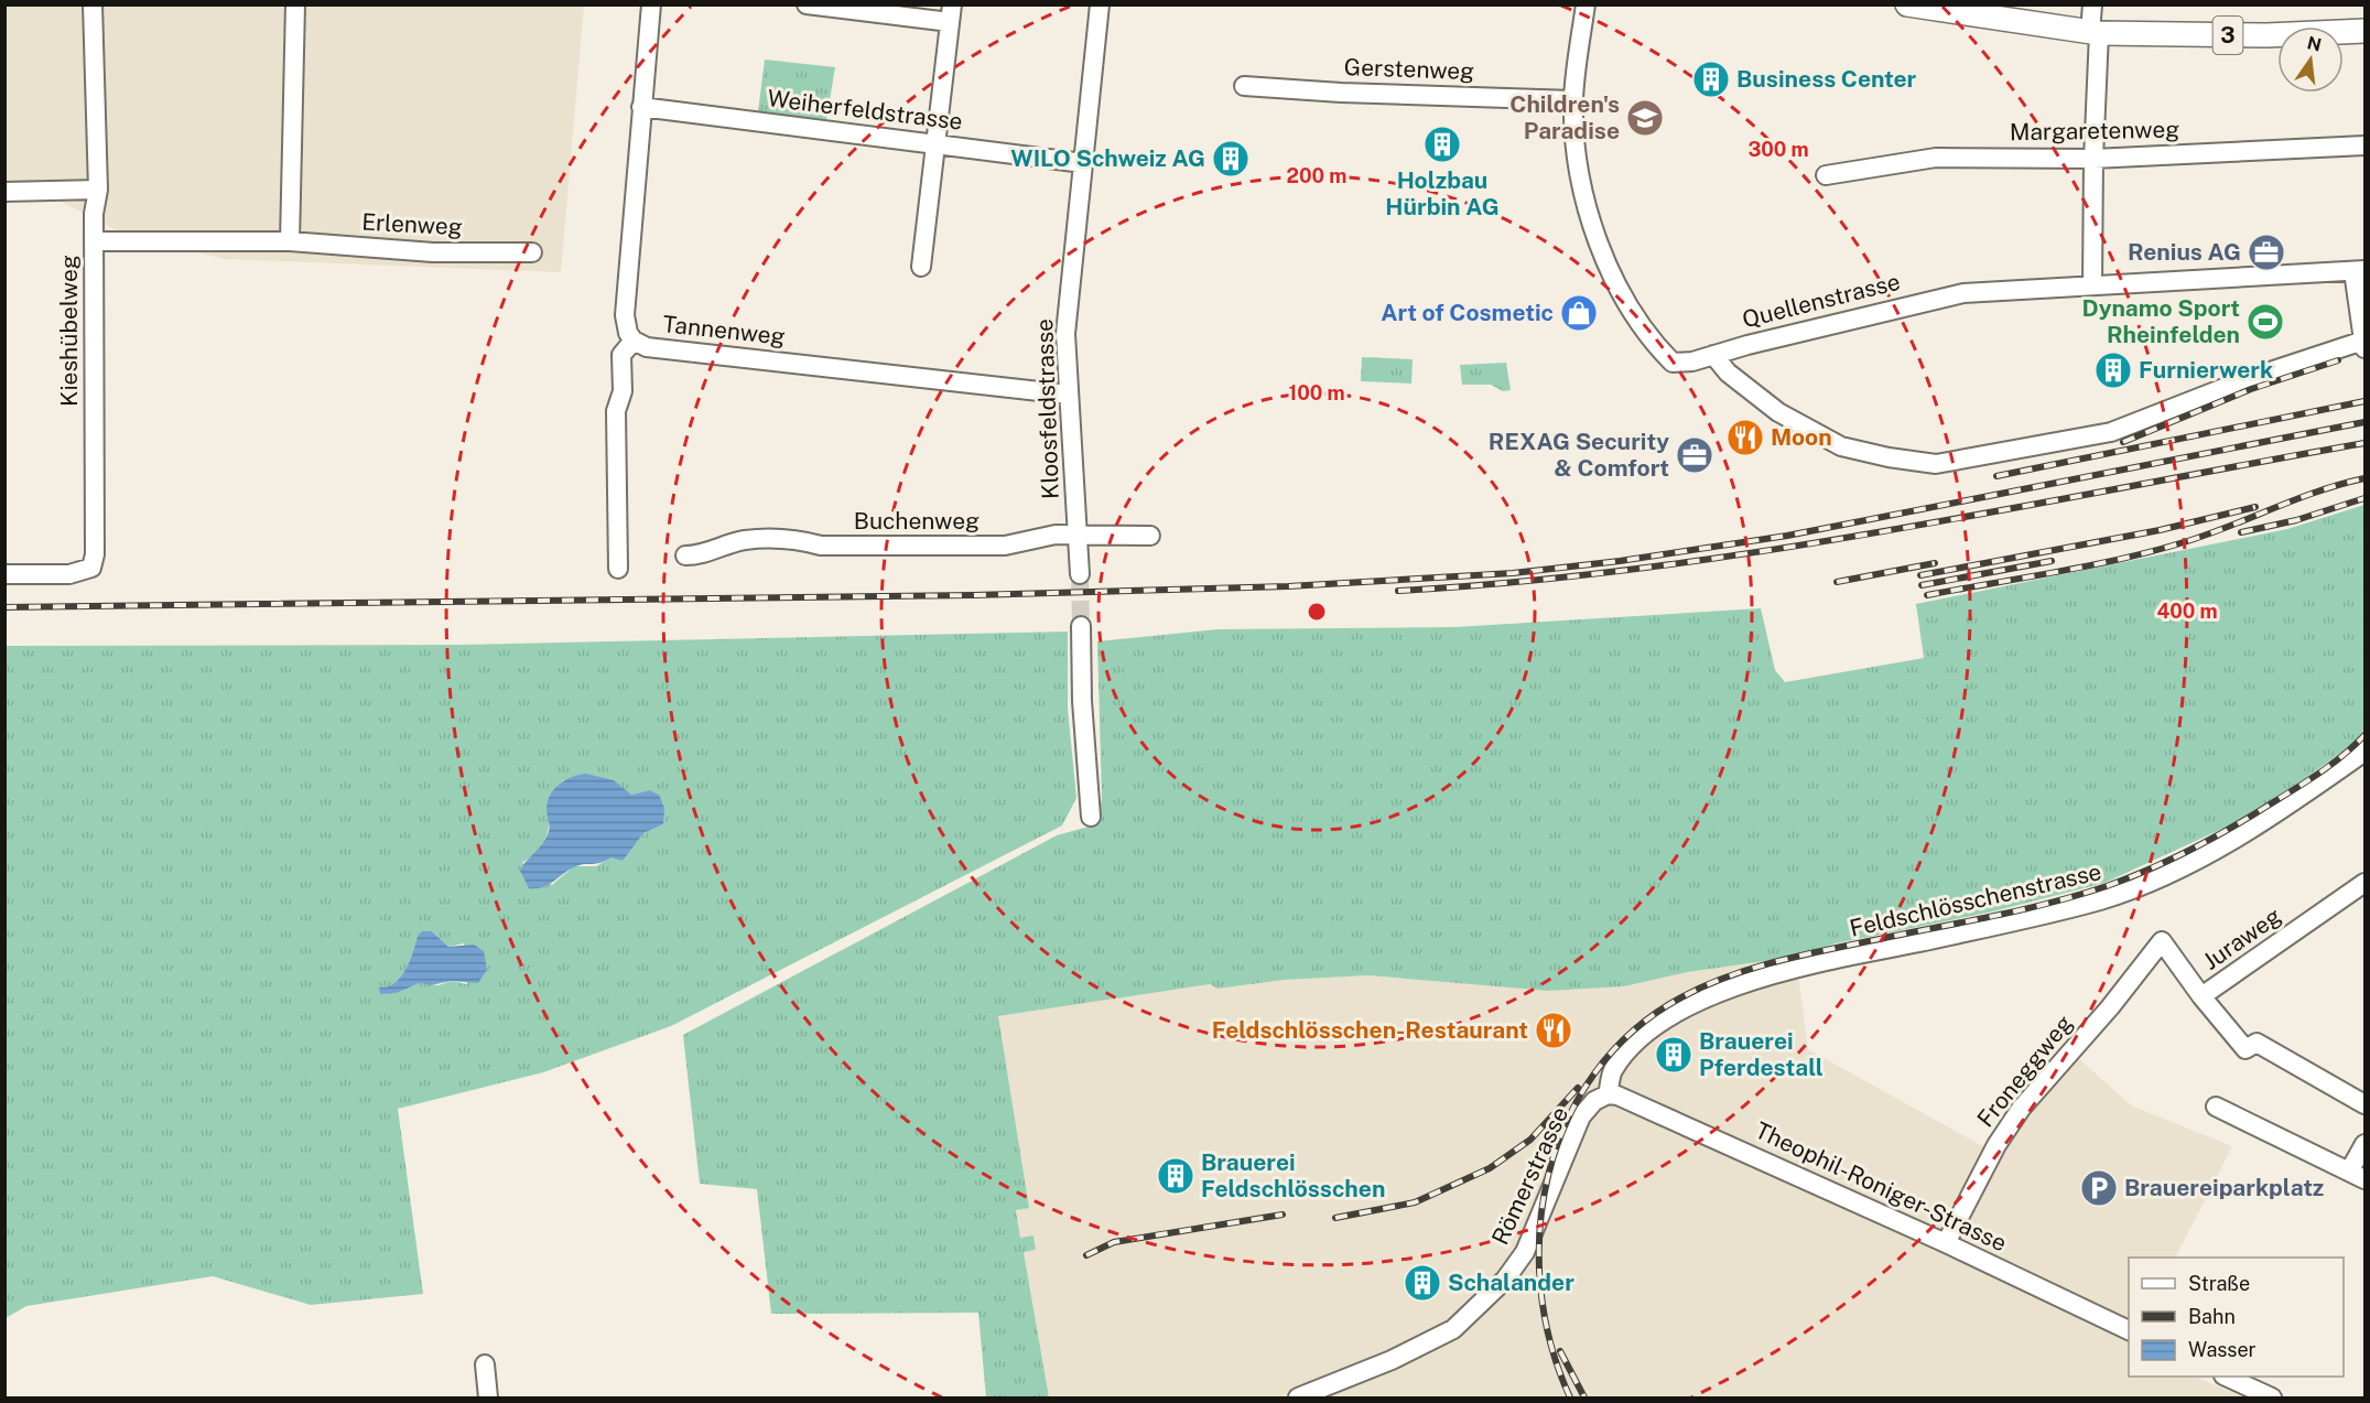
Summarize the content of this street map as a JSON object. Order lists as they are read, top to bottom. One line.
{"streets":{"main road":["3"],"street":["Gerstenweg","Weiherfeldstrasse","Margaretenweg","Erlenweg","Quellenstrasse","Kieshübelweg","Tannenweg","Kloosfeldstrasse","Buchenweg","Feldschlösschenstrasse","Juraweg","Froneggweg","Römerstrasse","Theophil-Roniger-Strasse"]},"crossings":[["Gerstenweg","Quellenstrasse"],["Weiherfeldstrasse","Tannenweg"],["Weiherfeldstrasse","Kloosfeldstrasse"],["Erlenweg","Kieshübelweg"],["Tannenweg","Kloosfeldstrasse"],["Kloosfeldstrasse","Buchenweg"],["Feldschlösschenstrasse","Römerstrasse"],["Feldschlösschenstrasse","Theophil-Roniger-Strasse"],["Juraweg","Froneggweg"],["Froneggweg","Theophil-Roniger-Strasse"],["Römerstrasse","Theophil-Roniger-Strasse"]],"places":{"building":["Business Center","Holzbau Hürbin AG","WILO Schweiz AG","Furnierwerk","Brauerei Pferdestall","Brauerei Feldschlösschen","Schalander"],"school or university":["Children's Paradise"],"office":["Renius AG","REXAG Security & Comfort"],"shop":["Art of Cosmetic"],"sports":["Dynamo Sport Rheinfelden"],"restaurant":["Moon","Feldschlösschen-Restaurant"],"parking":["Brauereiparkplatz"]},"legend":["Straße","Bahn","Wasser"],"north":"top","rings":["300 m","200 m","100 m","400 m"]}
